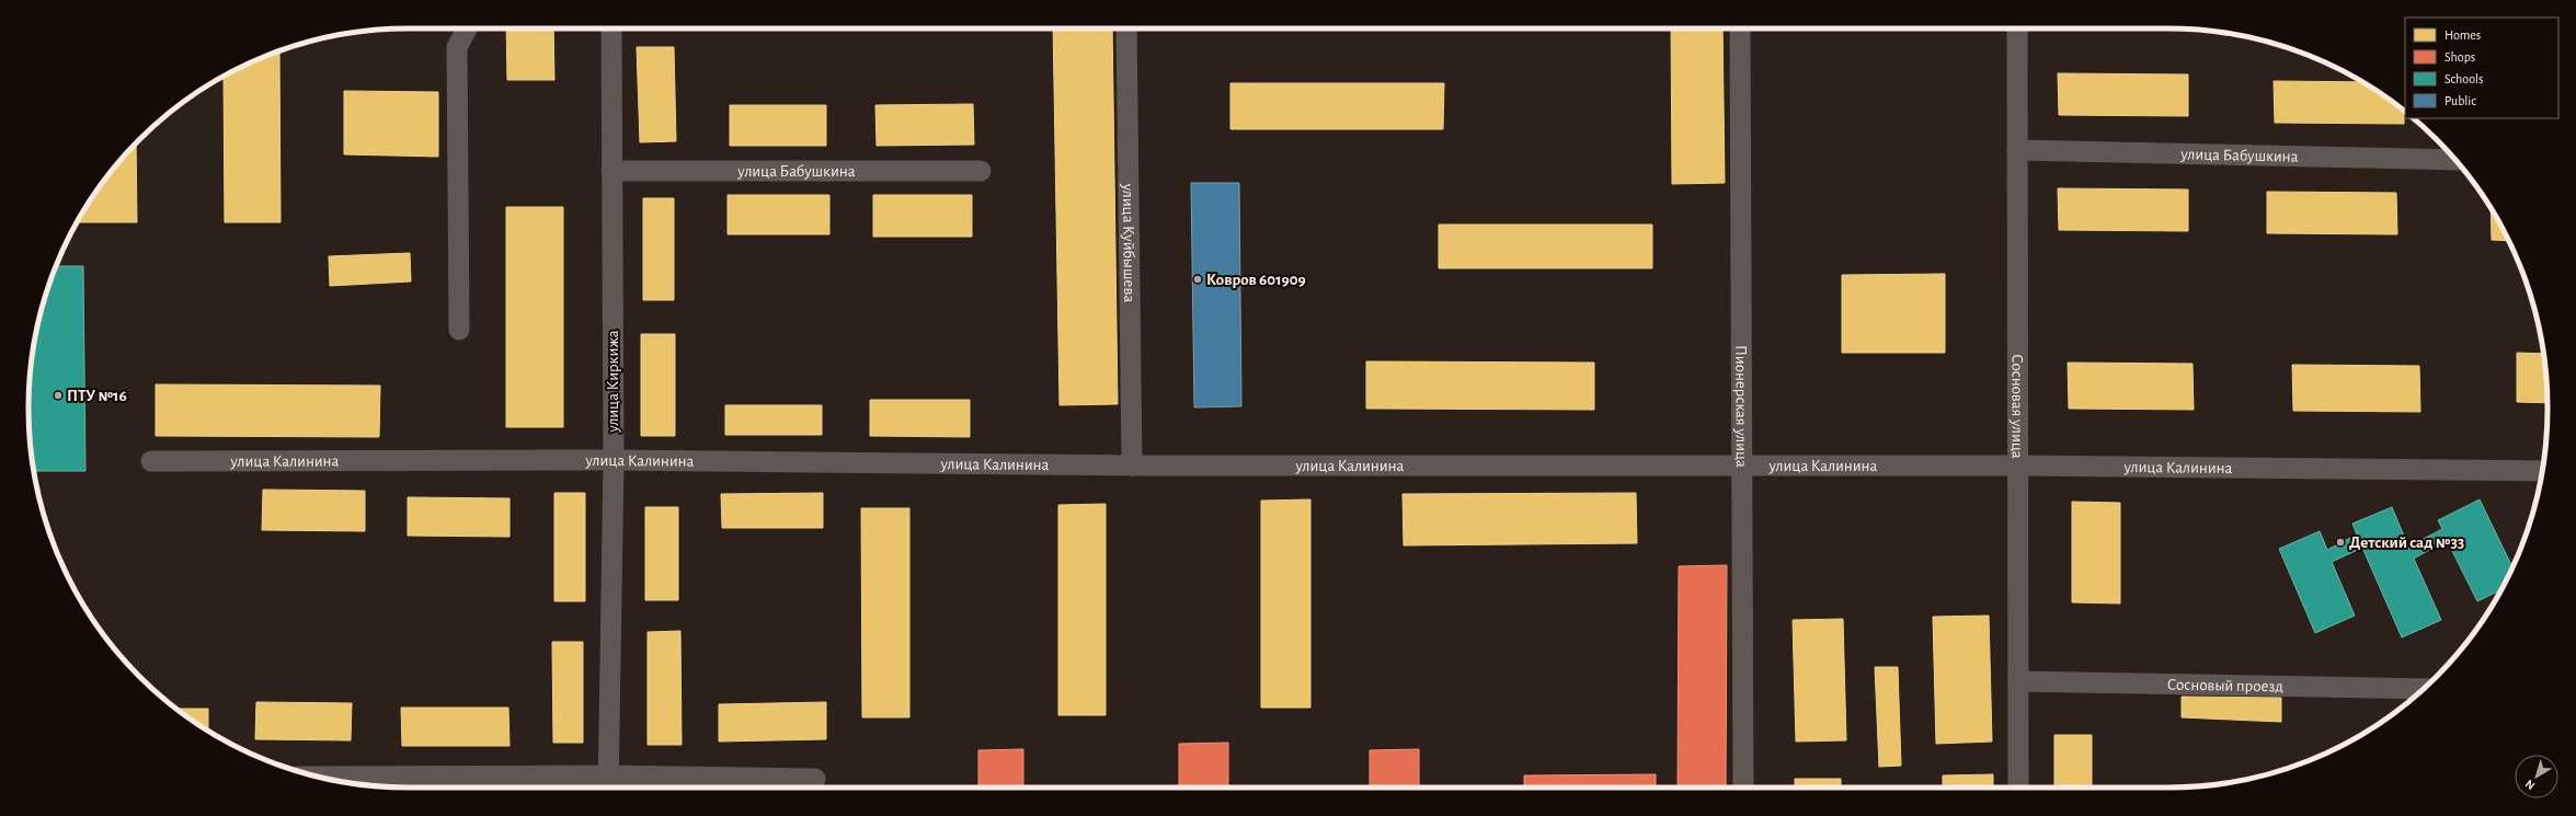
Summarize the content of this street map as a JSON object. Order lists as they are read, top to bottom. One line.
{"streets":{"street":["улица Бабушкина","улица Куйбышева","улица Киркижа","Пионерская улица","Сосновая улица","улица Калинина","Сосновый проезд"]},"crossings":[["улица Бабушкина","улица Киркижа"],["улица Бабушкина","Сосновая улица"],["улица Куйбышева","улица Калинина"],["улица Киркижа","улица Калинина"],["Пионерская улица","улица Калинина"],["Сосновая улица","улица Калинина"],["Сосновая улица","Сосновый проезд"]],"places":["Ковров 601909","ПТУ №16","Детский сад №33"],"legend":["Homes","Shops","Schools","Public"],"north":"bottom left"}
